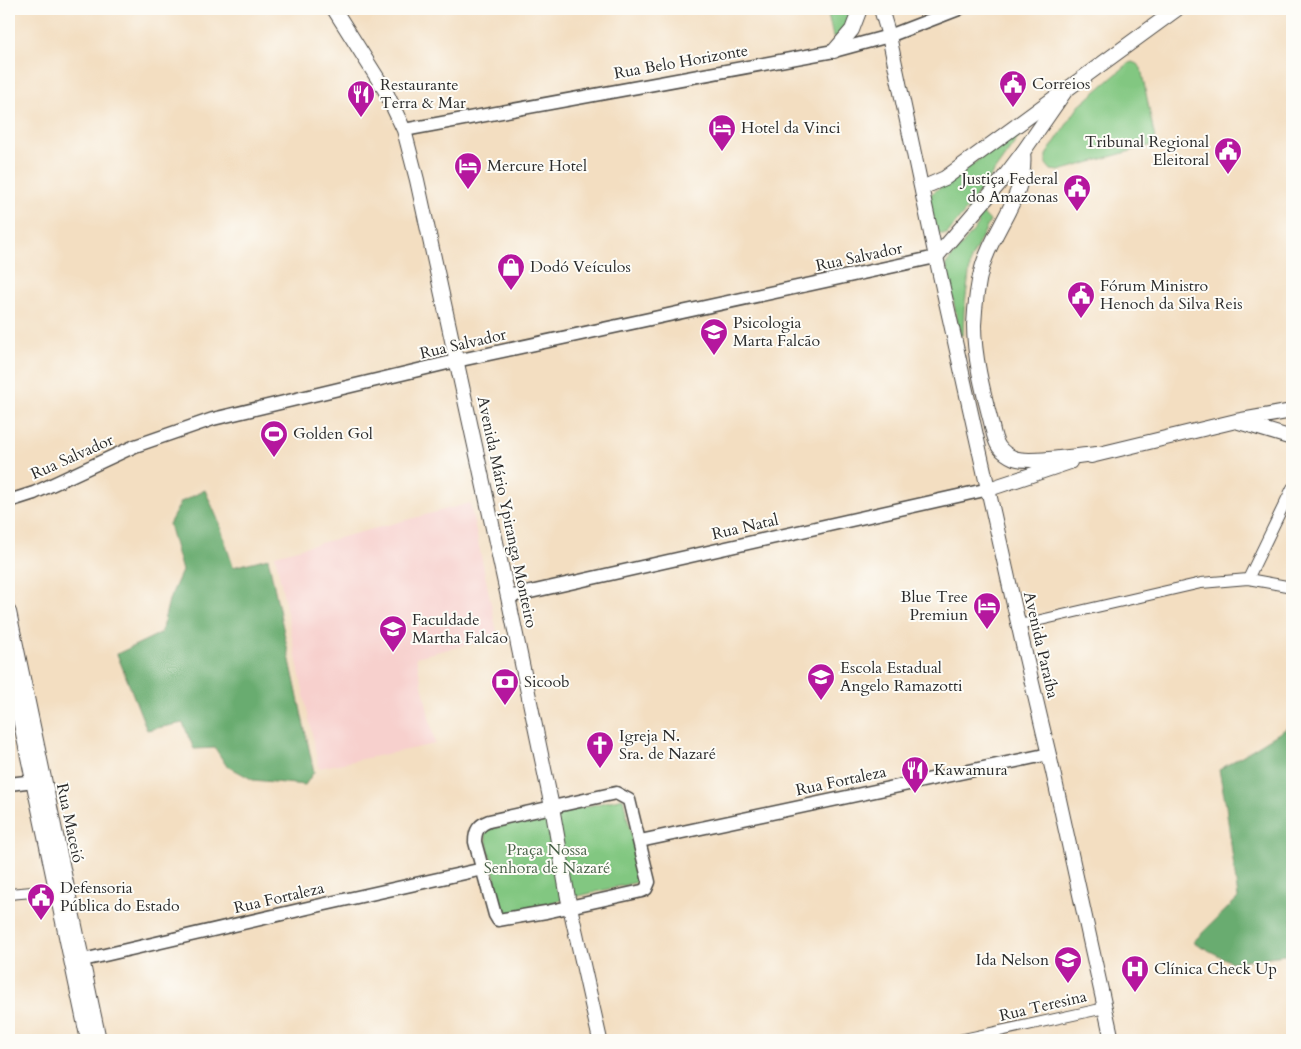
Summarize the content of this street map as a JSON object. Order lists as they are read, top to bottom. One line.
{"streets":{"main road":["Avenida Mário Ypiranga Monteiro","Avenida Paraíba","Rua Maceió"],"street":["Rua Belo Horizonte","Rua Salvador","Rua Natal","Rua Fortaleza","Rua Teresina"]},"crossings":[["Rua Belo Horizonte","Avenida Mário Ypiranga Monteiro"],["Rua Belo Horizonte","Avenida Paraíba"],["Rua Salvador","Avenida Mário Ypiranga Monteiro"],["Rua Salvador","Avenida Paraíba"],["Avenida Mário Ypiranga Monteiro","Rua Natal"],["Rua Natal","Avenida Paraíba"],["Avenida Paraíba","Rua Fortaleza"],["Avenida Paraíba","Rua Teresina"],["Rua Fortaleza","Rua Maceió"]],"parks":["Praça Nossa Senhora de Nazaré"],"places":{"public building":["Correios","Tribunal Regional Eleitoral","Justiça Federal do Amazonas","Fórum Ministro Henoch da Silva Reis","Defensoria Pública do Estado"],"restaurant":["Restaurante Terra & Mar","Kawamura"],"hotel":["Hotel da Vinci","Mercure Hotel","Blue Tree Premiun"],"shop":["Dodó Veículos"],"school or university":["Psicologia Marta Falcão","Faculdade Martha Falcão","Escola Estadual Angelo Ramazotti","Ida Nelson"],"sports":["Golden Gol"],"bank":["Sicoob"],"church":["Igreja N. Sra. de Nazaré"],"hospital":["Clínica Check Up"]}}
